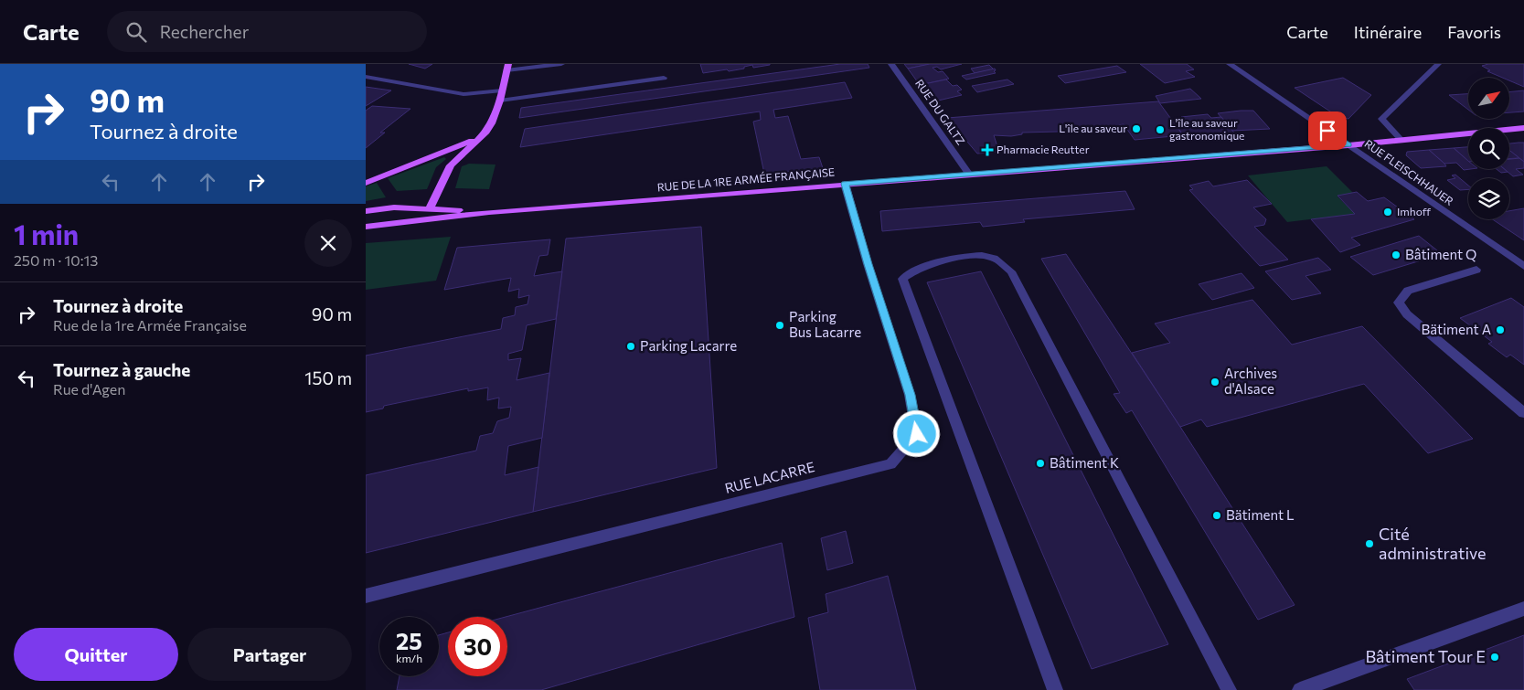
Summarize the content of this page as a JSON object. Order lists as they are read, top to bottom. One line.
{"streets":{"main road":["RUE DE LA 1RE ARMÉE FRANÇAISE"],"street":["RUE DU GALTZ","RUE FLEISCHHAUER","RUE LACARRE"]},"crossings":[["RUE DU GALTZ","RUE DE LA 1RE ARMÉE FRANÇAISE"],["RUE FLEISCHHAUER","RUE DE LA 1RE ARMÉE FRANÇAISE"],["RUE DE LA 1RE ARMÉE FRANÇAISE","RUE LACARRE"]],"places":{"other":["L'île au saveur","L'île au saveur gastronomique","Imhoff","Bâtiment Q","Parking Bus Lacarre","Bätiment A","Parking Lacarre","Archives d'Alsace","Bâtiment K","Bätiment L","Cité administrative","Bâtiment Tour E"],"health":["Pharmacie Reutter"]},"north":"top right","page":{"header":"Carte","search":"Rechercher","nav":["Carte","Itinéraire","Favoris"],"turn":["90 m","Tournez à droite"],"heading":["1 min","250 m · 10:13"],"list":[{"name":"Tournez à droite","note":"Rue de la 1re Armée Française","value":"90 m"},{"name":"Tournez à gauche","note":"Rue d'Agen","value":"150 m"}],"speed":"25 km/h","limit":"30","buttons":["Quitter","Partager"]}}
